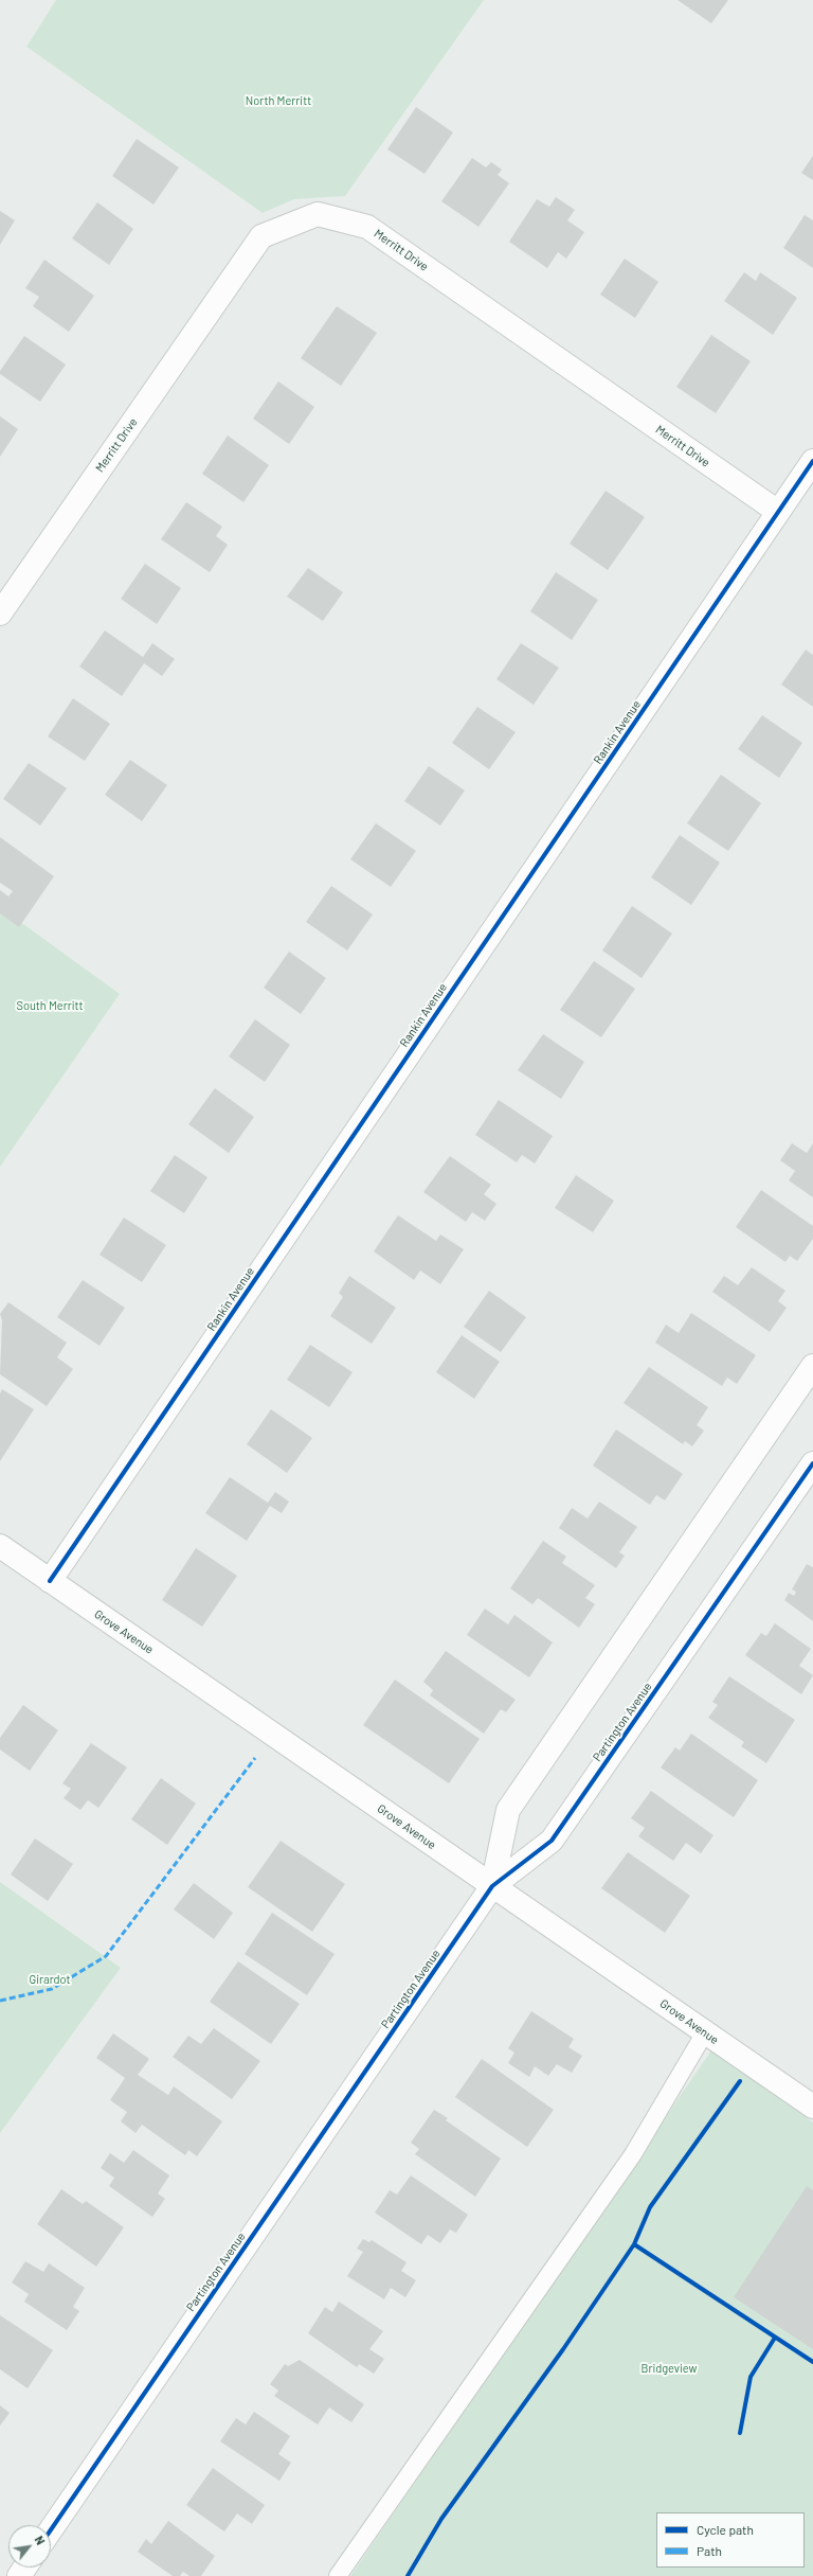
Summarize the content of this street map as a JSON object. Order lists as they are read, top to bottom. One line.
{"streets":{"street":["Merritt Drive","Rankin Avenue","Grove Avenue","Partington Avenue"]},"crossings":[["Merritt Drive","Rankin Avenue"],["Rankin Avenue","Grove Avenue"],["Grove Avenue","Partington Avenue"]],"parks":["North Merritt","South Merritt","Girardot","Bridgeview"],"legend":["Cycle path","Path"],"north":"top right"}
